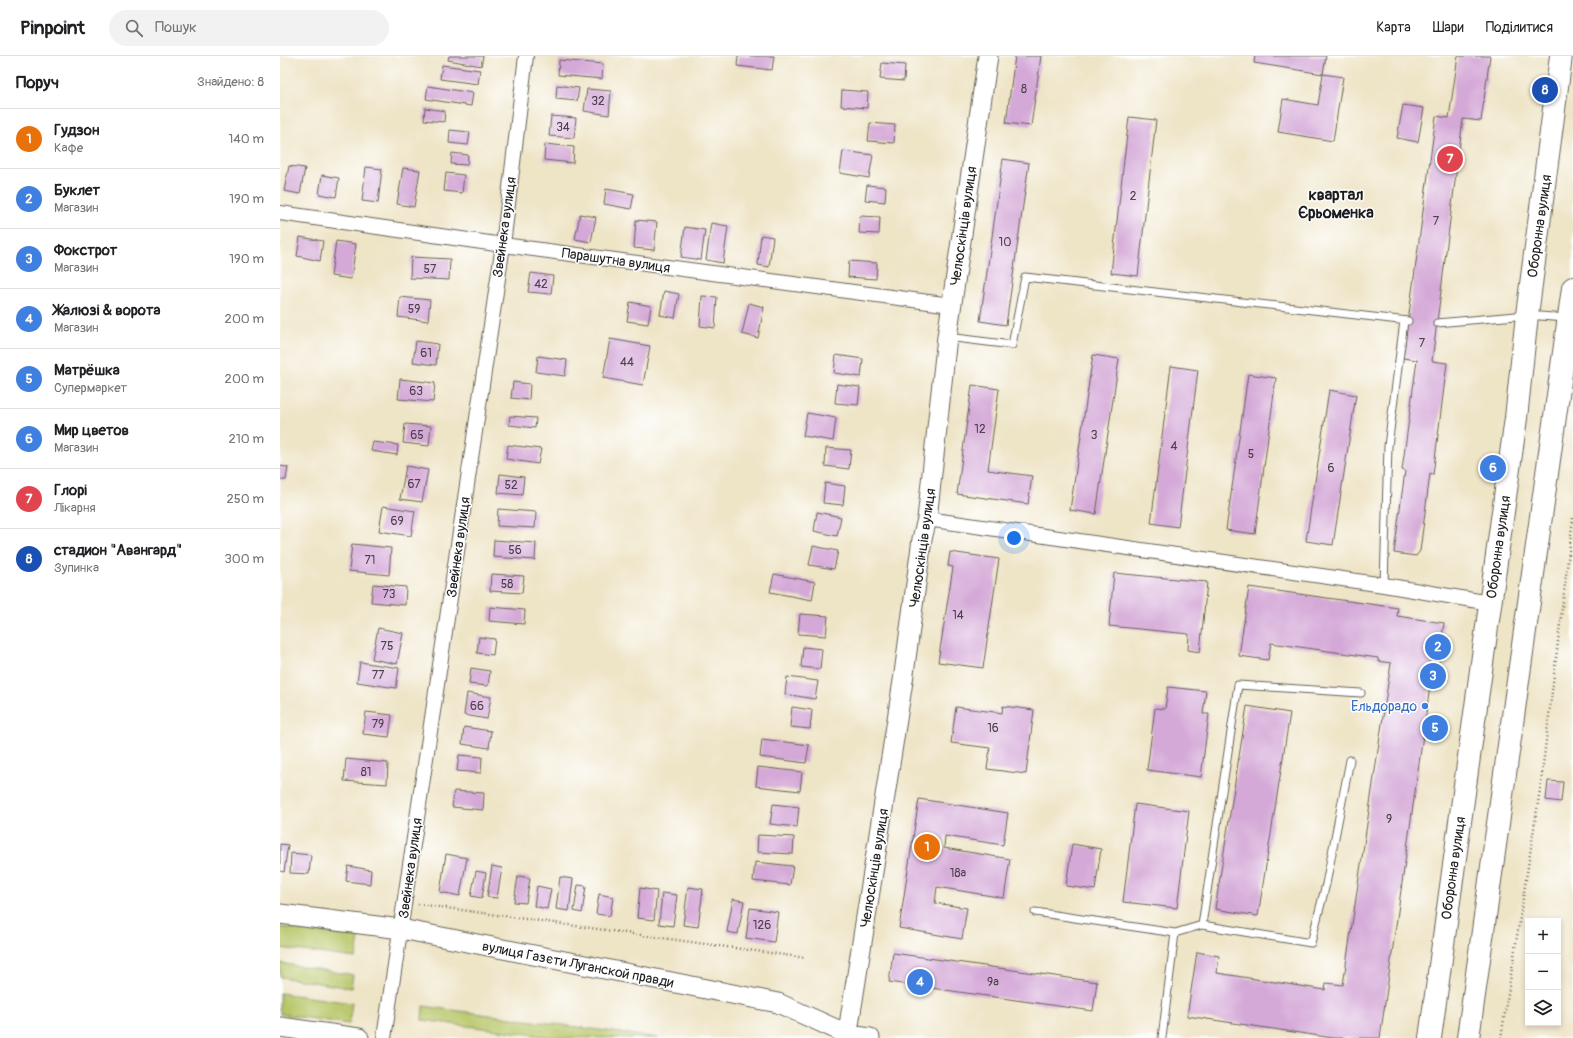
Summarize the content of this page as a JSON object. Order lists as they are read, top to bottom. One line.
{"streets":{"main road":["Оборонна вулиця"],"street":["Челюскінців вулиця","Звейнека вулиця","Парашутна вулиця","вулиця Газєти Луганской правди"]},"crossings":[["Челюскінців вулиця","Парашутна вулиця"],["Челюскінців вулиця","вулиця Газєти Луганской правди"],["Звейнека вулиця","Парашутна вулиця"],["Звейнека вулиця","вулиця Газєти Луганской правди"]],"districts":["квартал Єрьоменка"],"places":["Ельдорадо"],"house_numbers":["8","32","34","2","7","10","57","42","59","7","61","44","63","12","65","3","4","5","6","67","52","69","56","71","58","73","14","75","77","66","79","16","81","9","18а","126","9а"],"page":{"header":"Pinpoint","search":"Пошук","nav":["Карта","Шари","Поділитися"],"heading":["Поруч","Знайдено: 8"],"pins":["8","7","6","2","3","5","1","4"],"list":[{"mark":"1","name":"Гудзон","note":"Кафе","value":"140 m"},{"mark":"2","name":"Буклет","note":"Магазин","value":"190 m"},{"mark":"3","name":"Фокстрот","note":"Магазин","value":"190 m"},{"mark":"4","name":"Жалюзі & ворота","note":"Магазин","value":"200 m"},{"mark":"5","name":"Матрёшка","note":"Супермаркет","value":"200 m"},{"mark":"6","name":"Мир цветов","note":"Магазин","value":"210 m"},{"mark":"7","name":"Глорі","note":"Лікарня","value":"250 m"},{"mark":"8","name":"стадион \"Авангард\"","note":"Зупинка","value":"300 m"}],"map_buttons":["+","−"]}}
